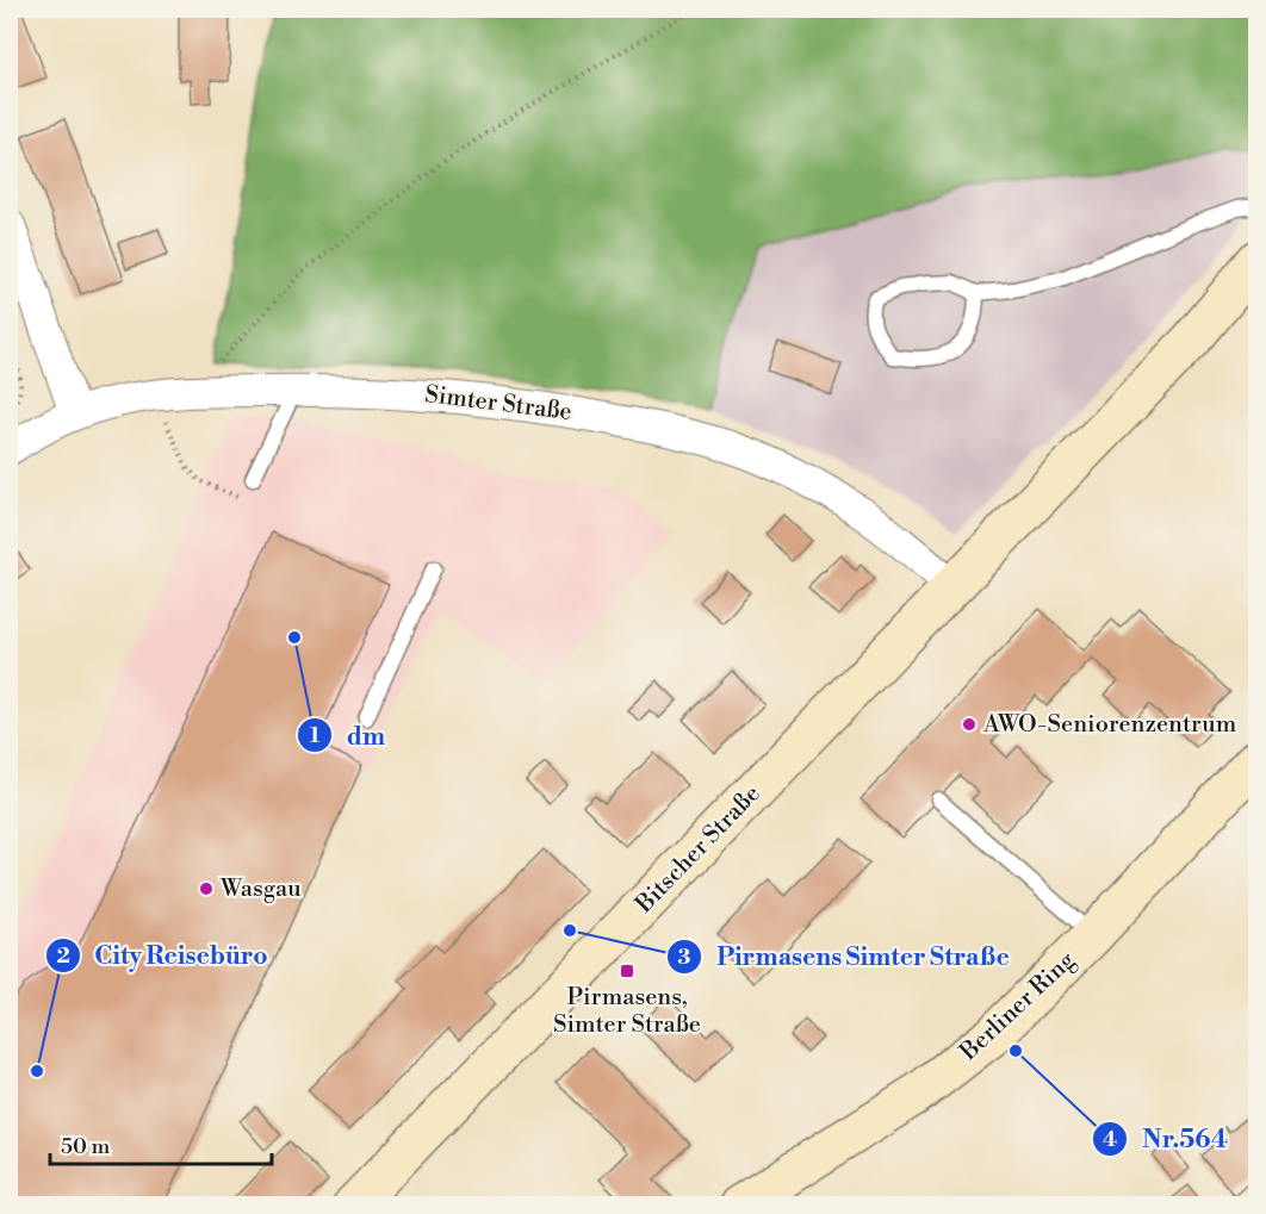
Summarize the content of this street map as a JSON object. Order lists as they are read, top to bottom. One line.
{"streets":{"main road":["Bitscher Straße","Berliner Ring"],"street":["Simter Straße"]},"crossings":[["Simter Straße","Bitscher Straße"]],"places":{"other":["dm","AWO-Seniorenzentrum","Wasgau","Pirmasens Simter Straße","Nr.564","City Reisebüro"],"transit":["Pirmasens, Simter Straße"]},"scale_bar":"50 m"}
